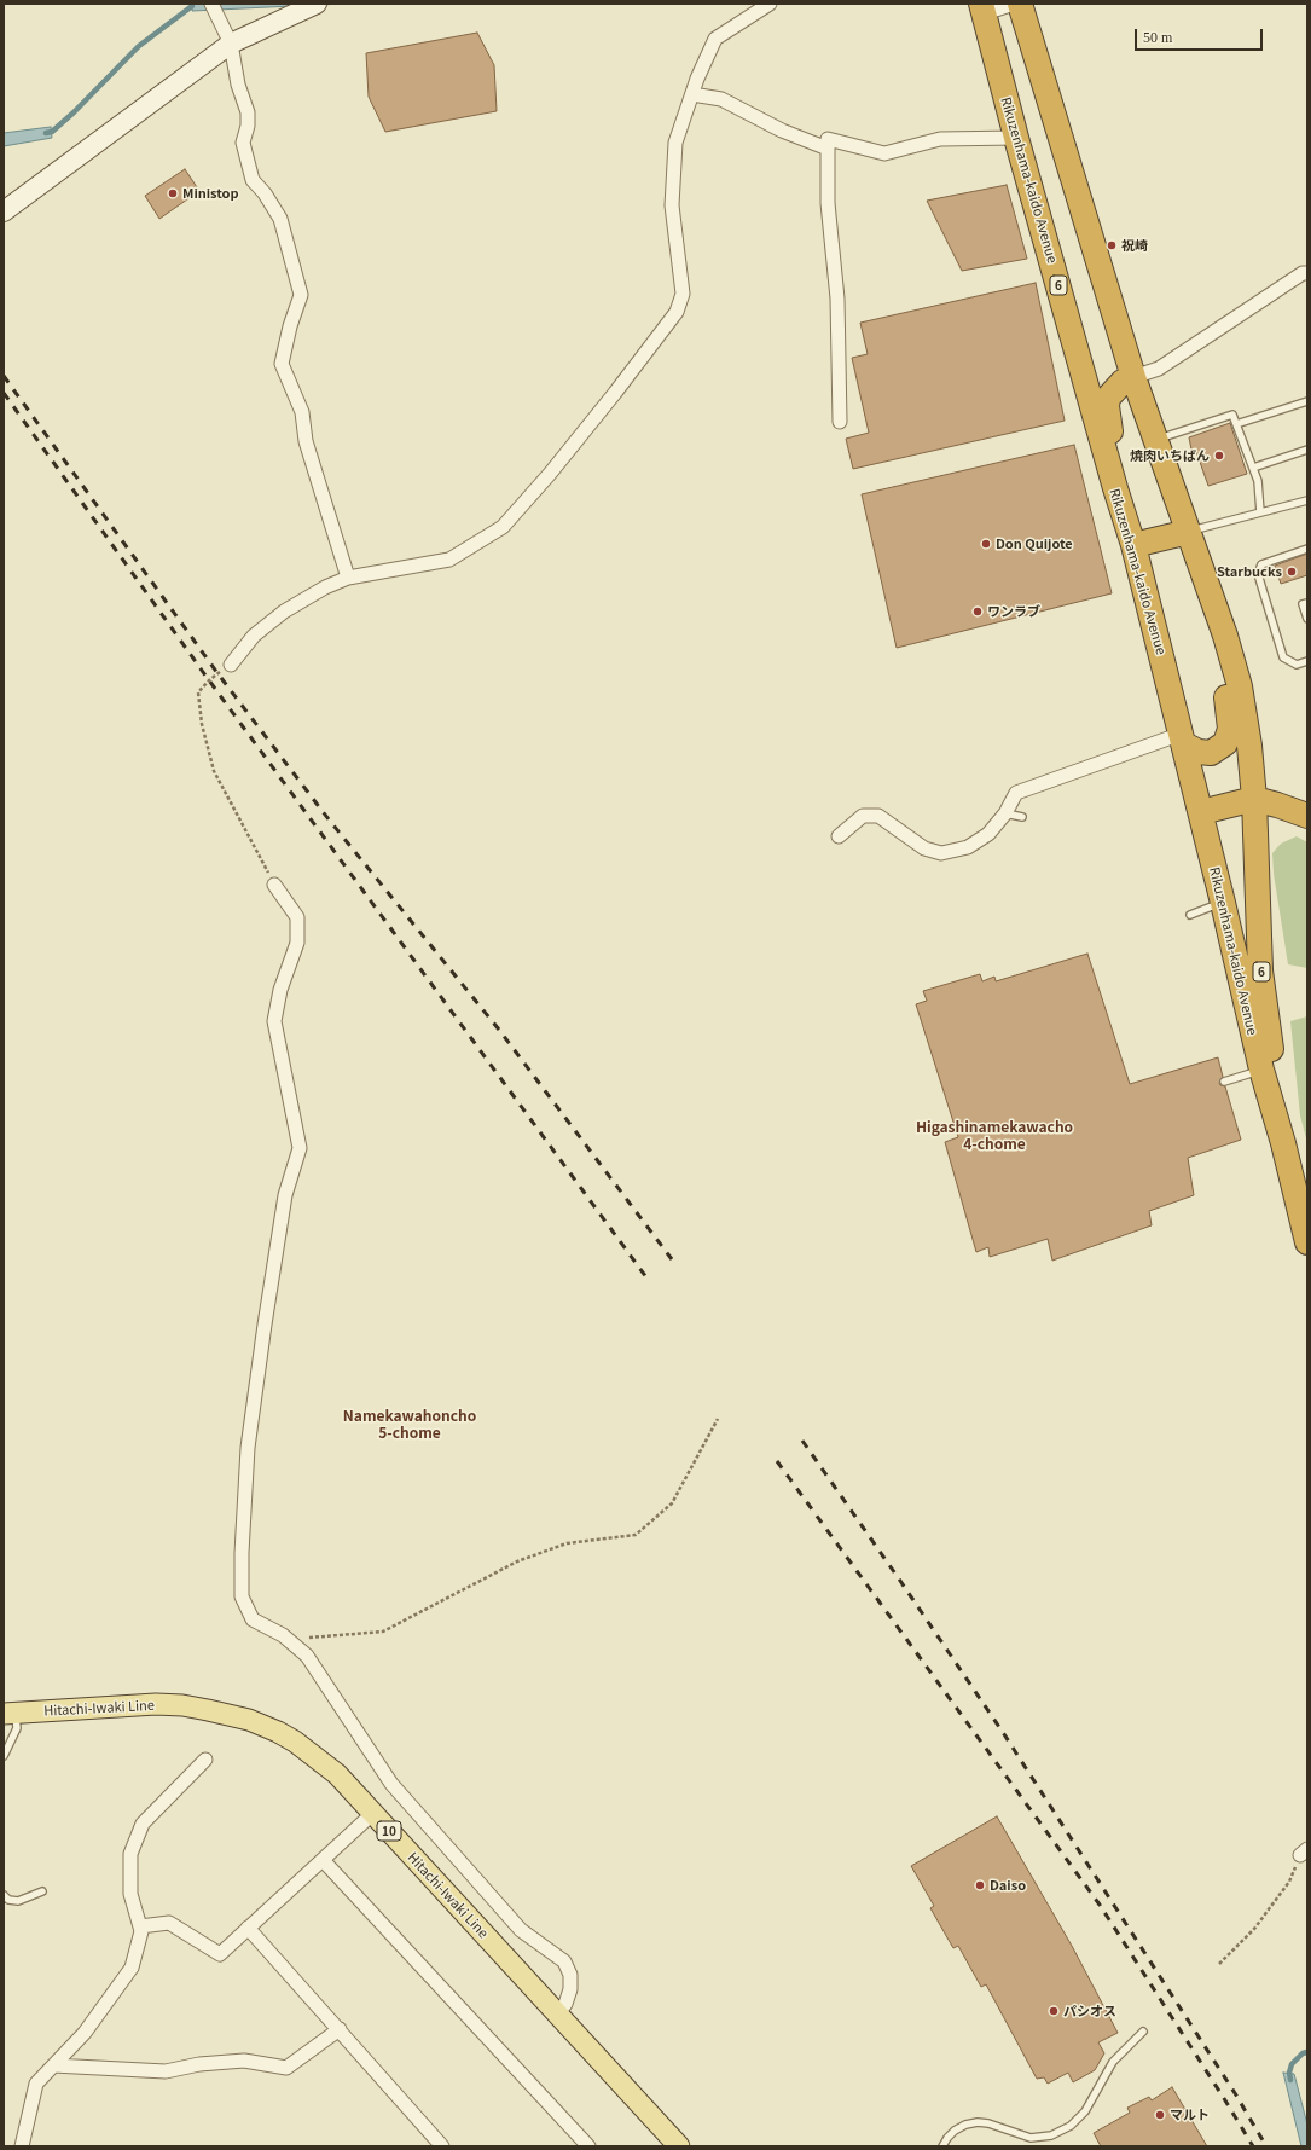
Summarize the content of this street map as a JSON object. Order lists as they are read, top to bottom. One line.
{"streets":{"highway":["Rikuzenhama-kaido Avenue","6"],"main road":["Hitachi-Iwaki Line","10"]},"districts":["Higashinamekawacho 4-chome","Namekawahoncho 5-chome"],"places":["Ministop","祝崎","焼肉いちばん","Don Quijote","Starbucks","ワンラブ","Daiso","パシオス","マルト"],"scale_bar":"50 m"}
